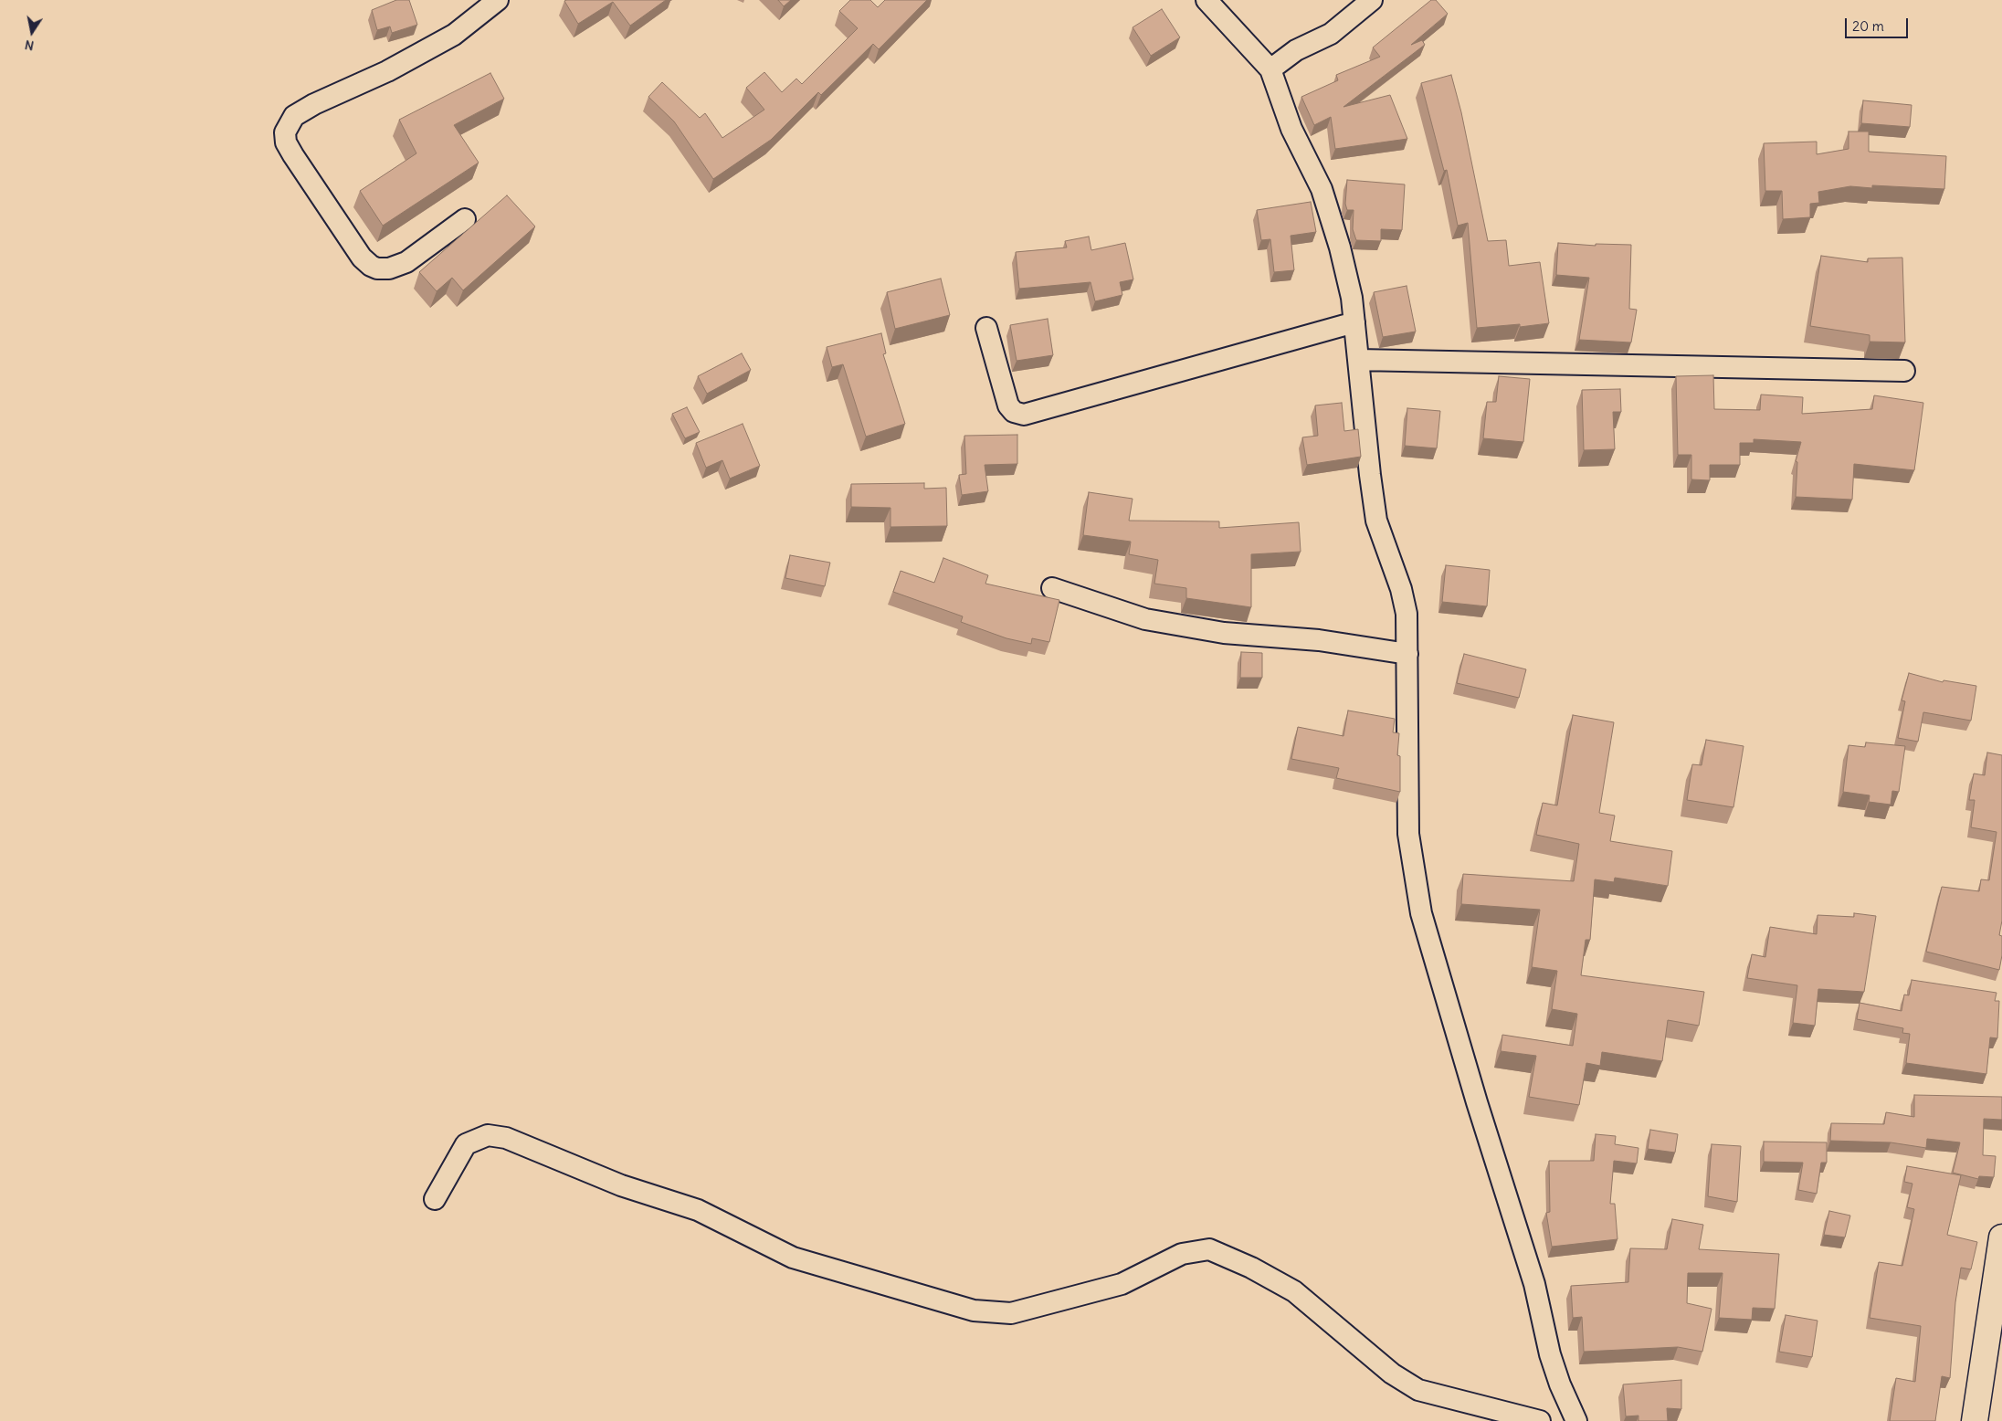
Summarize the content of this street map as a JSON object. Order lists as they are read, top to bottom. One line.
{"scale_bar":"20 m","north":"bottom"}
